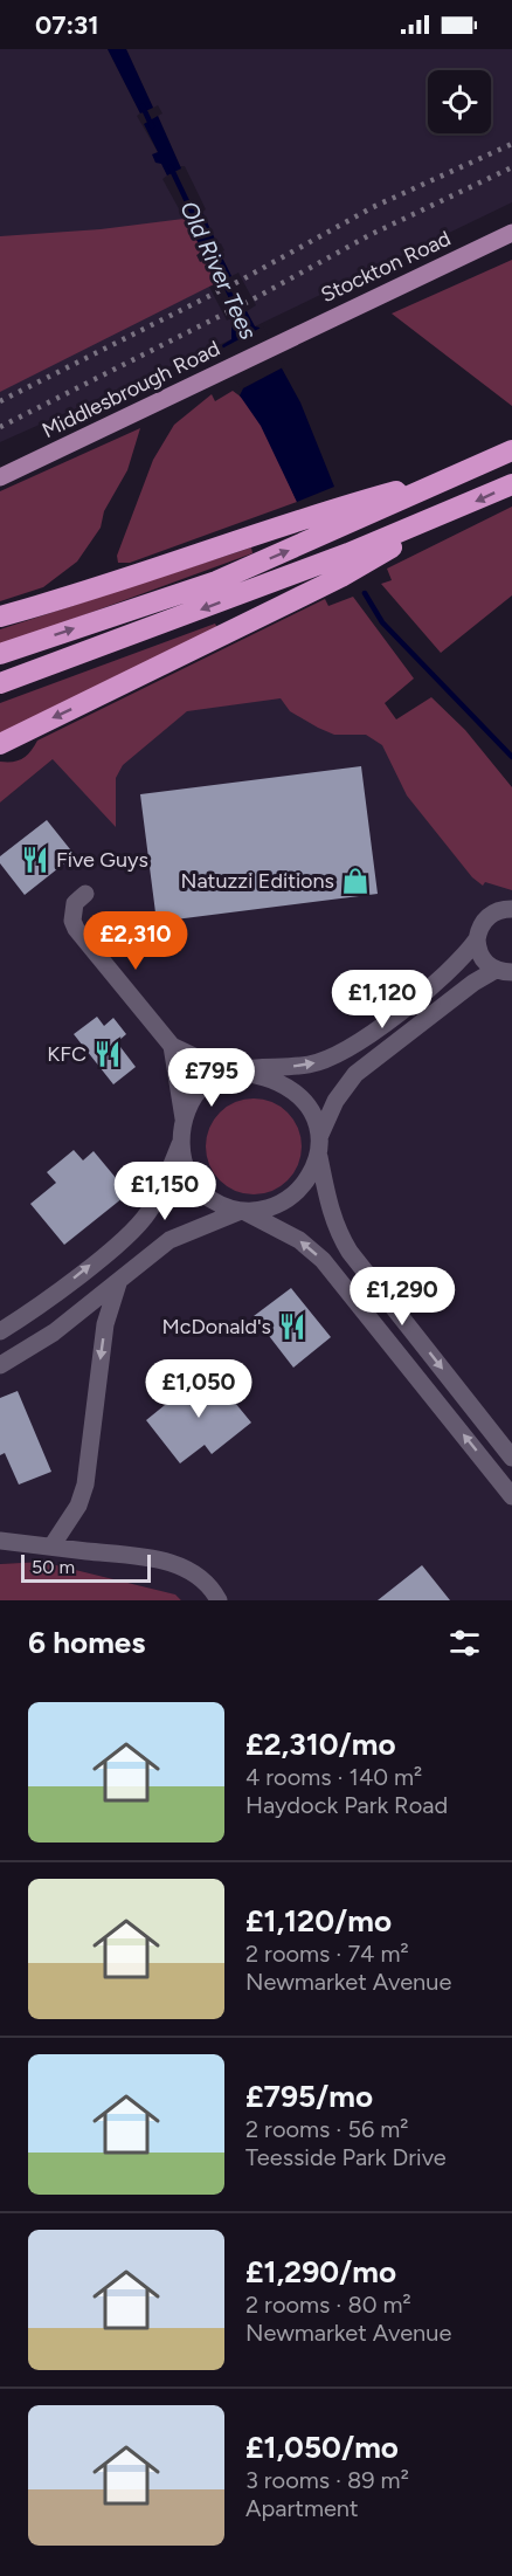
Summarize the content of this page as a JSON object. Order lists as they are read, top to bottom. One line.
{"streets":{"main road":["Stockton Road","Middlesbrough Road"]},"crossings":[["Stockton Road","Middlesbrough Road"]],"water":["Old River Tees"],"places":{"restaurant":["Five Guys","KFC","McDonald's"],"shop":["Natuzzi Editions"]},"scale_bar":"50 m","page":{"status":"07:31","price":["£2,310","£1,120","£795","£1,150","£1,290","£1,050"],"scale":"50 m","heading":"6 homes","list":[{"name":"£2,310/mo","note":"4 rooms · 140 m² · Haydock Park Road"},{"name":"£1,120/mo","note":"2 rooms · 74 m² · Newmarket Avenue"},{"name":"£795/mo","note":"2 rooms · 56 m² · Teesside Park Drive"},{"name":"£1,290/mo","note":"2 rooms · 80 m² · Newmarket Avenue"},{"name":"£1,050/mo","note":"3 rooms · 89 m² · Apartment"}]}}
